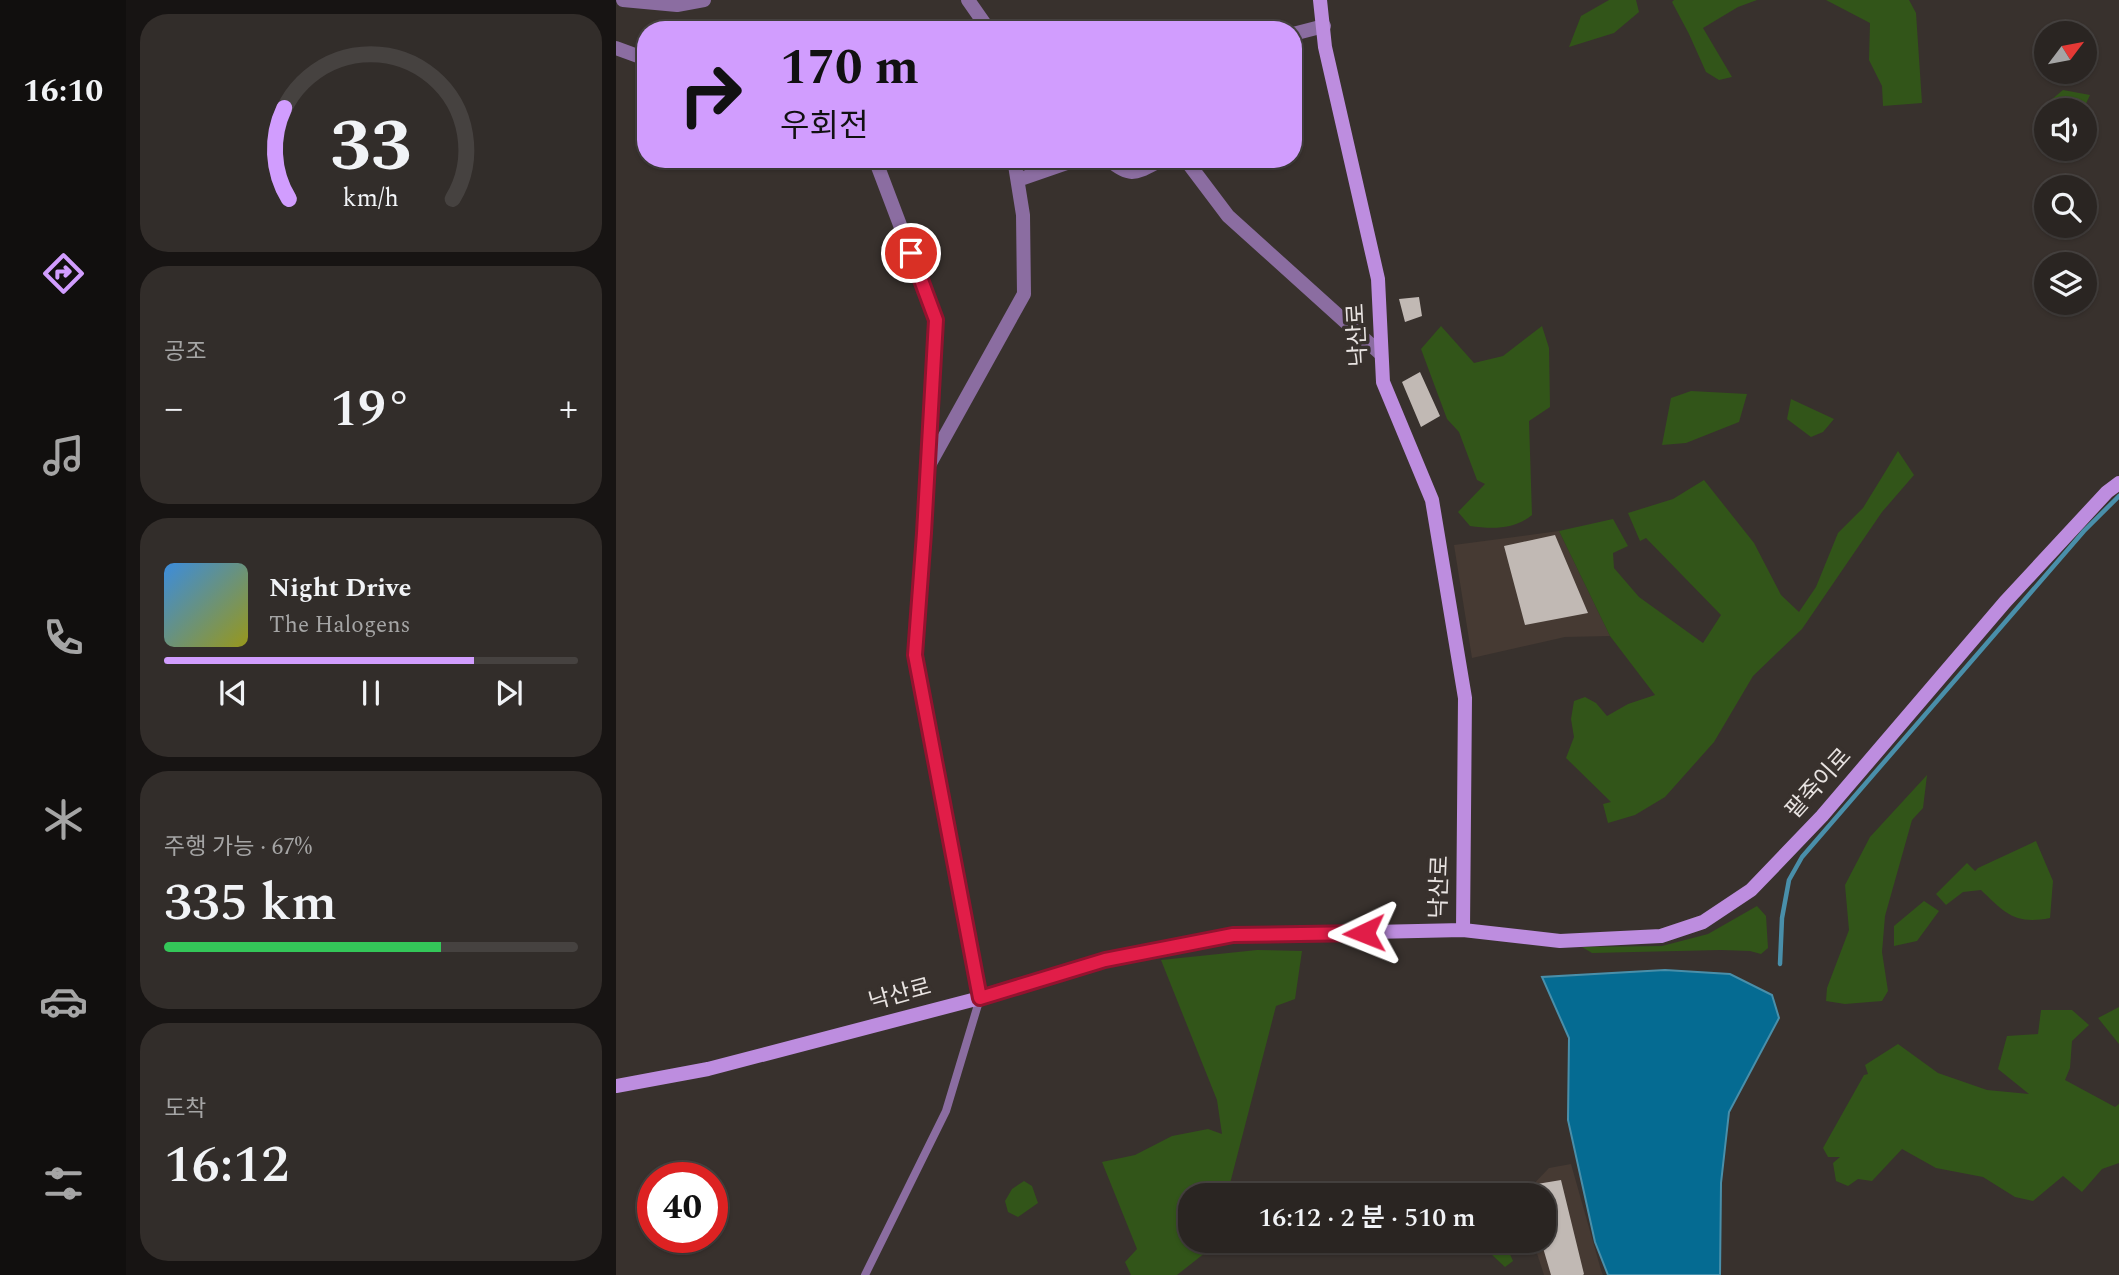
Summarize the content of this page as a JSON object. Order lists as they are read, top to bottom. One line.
{"streets":{"street":["낙산로","팥죽이로"]},"crossings":[["낙산로","팥죽이로"]],"north":"top right","page":{"tabs":"16:10","turn":["170 m","우회전"],"tile":["공조",["주행 가능 · 67%","335 km"],["도착","16:12"]],"heat":["−","19°","+"],"song":["Night Drive","The Halogens"],"limit":"40","trip":"16:12 · 2 분 · 510 m","gauge":["33","km/h"]}}
